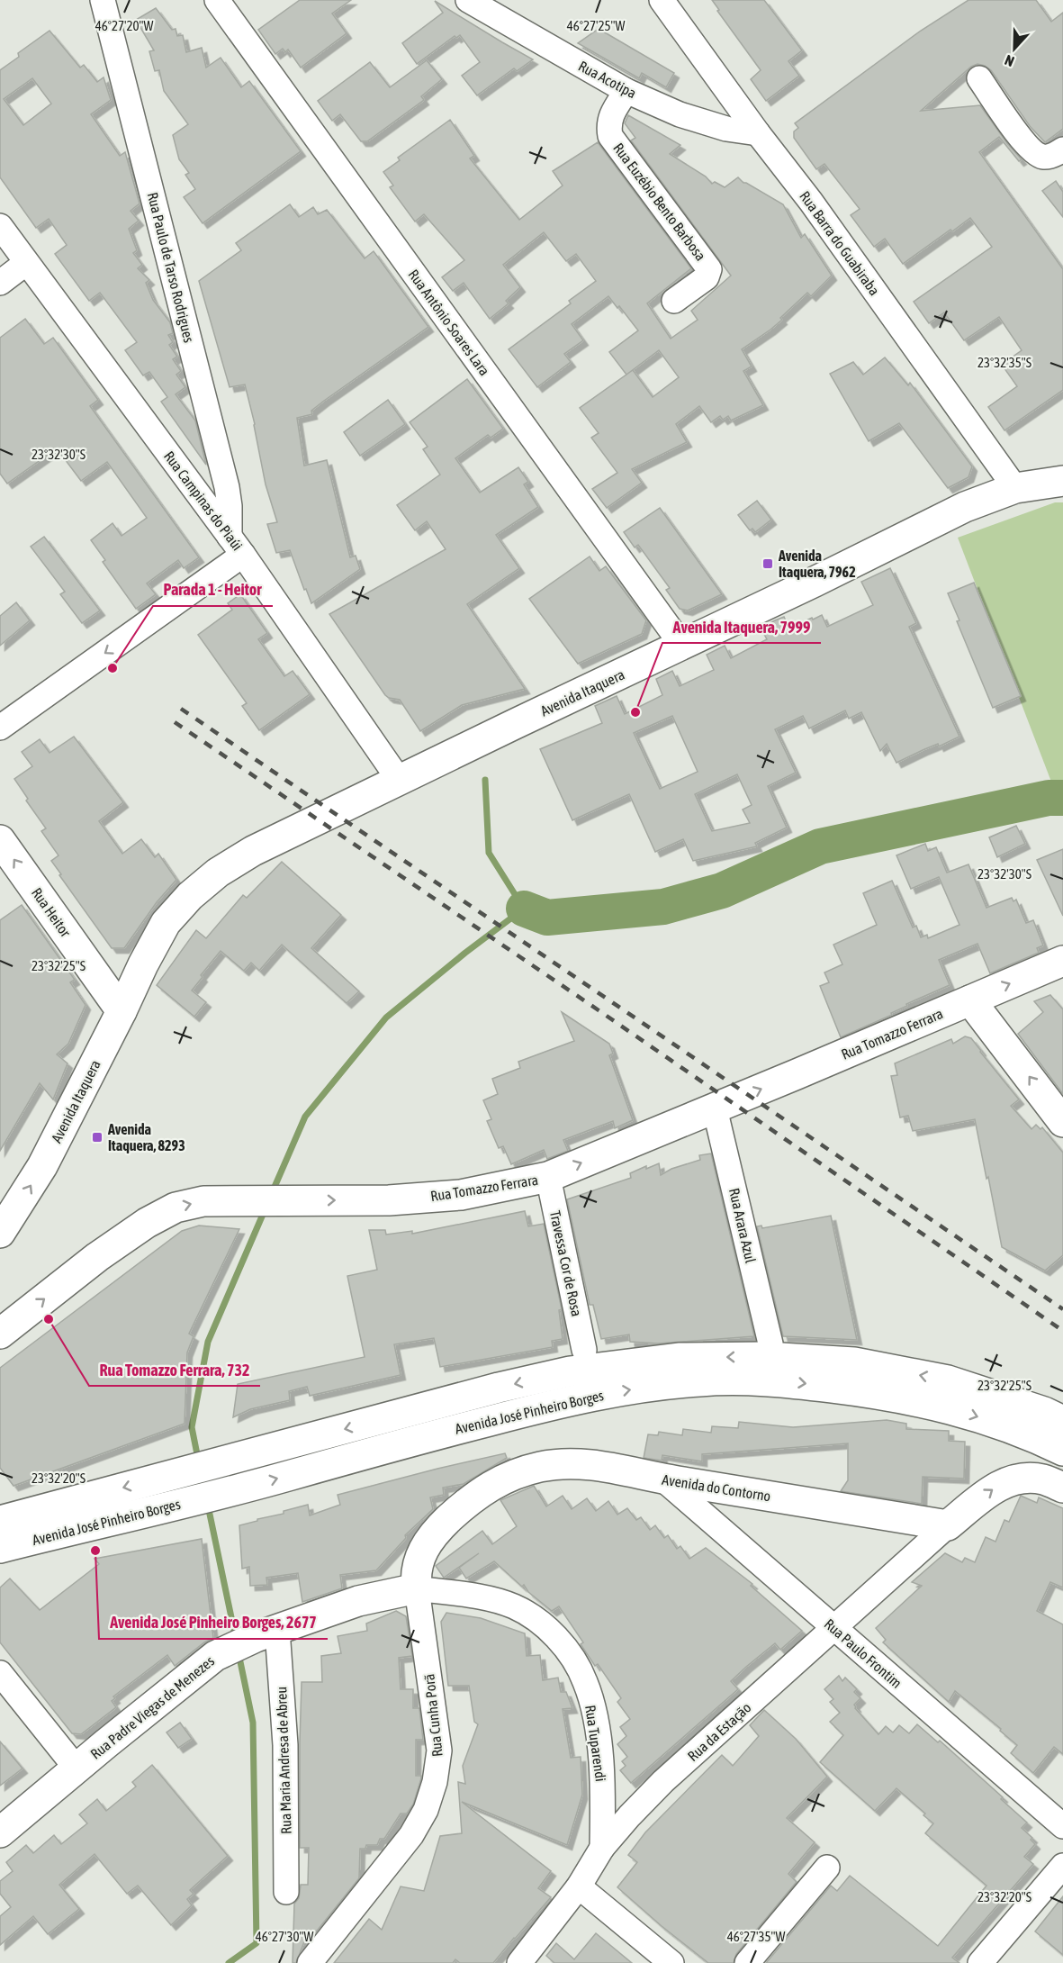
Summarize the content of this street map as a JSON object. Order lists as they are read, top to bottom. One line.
{"streets":{"main road":["Avenida Itaquera","Rua Heitor","Rua Tomazzo Ferrara","Avenida José Pinheiro Borges","Avenida do Contorno","Rua Padre Viegas de Menezes"],"street":["Rua Acotipa","Rua Euzébio Bento Barbosa","Rua Barra do Guabiraba","Rua Paulo de Tarso Rodrigues","Rua Antônio Soares Lara","Rua Campinas do Piaúi","Rua Arara Azul","Travessa Cor de Rosa","Rua Paulo Frontim","Rua Cunha Porã","Rua da Estação","Rua Tuparendi","Rua Maria Andresa de Abreu"]},"crossings":[["Rua Acotipa","Rua Euzébio Bento Barbosa"],["Rua Acotipa","Rua Barra do Guabiraba"],["Rua Barra do Guabiraba","Avenida Itaquera"],["Rua Paulo de Tarso Rodrigues","Rua Campinas do Piaúi"],["Rua Antônio Soares Lara","Avenida Itaquera"],["Rua Campinas do Piaúi","Avenida Itaquera"],["Avenida Itaquera","Rua Heitor"],["Rua Tomazzo Ferrara","Rua Arara Azul"],["Rua Tomazzo Ferrara","Travessa Cor de Rosa"],["Avenida do Contorno","Rua Paulo Frontim"],["Avenida do Contorno","Rua Padre Viegas de Menezes"],["Avenida do Contorno","Rua Cunha Porã"],["Avenida do Contorno","Rua da Estação"],["Avenida do Contorno","Rua Tuparendi"],["Rua Paulo Frontim","Rua da Estação"],["Rua Padre Viegas de Menezes","Rua Cunha Porã"],["Rua Padre Viegas de Menezes","Rua Tuparendi"],["Rua Padre Viegas de Menezes","Rua Maria Andresa de Abreu"],["Rua Cunha Porã","Rua Tuparendi"],["Rua da Estação","Rua Tuparendi"]],"one_way":["Rua Heitor","Rua Tomazzo Ferrara"],"places":{"transit":["Avenida Itaquera, 7962","Avenida Itaquera, 8293"],"other":["Parada 1 - Heitor","Avenida Itaquera, 7999","Rua Tomazzo Ferrara, 732","Avenida José Pinheiro Borges, 2677"]},"north":"bottom","coordinates":["46°27'20\"W","46°27'25\"W","23°32'35\"S","23°32'30\"S","23°32'25\"S","23°32'20\"S","46°27'30\"W","46°27'35\"W"]}
